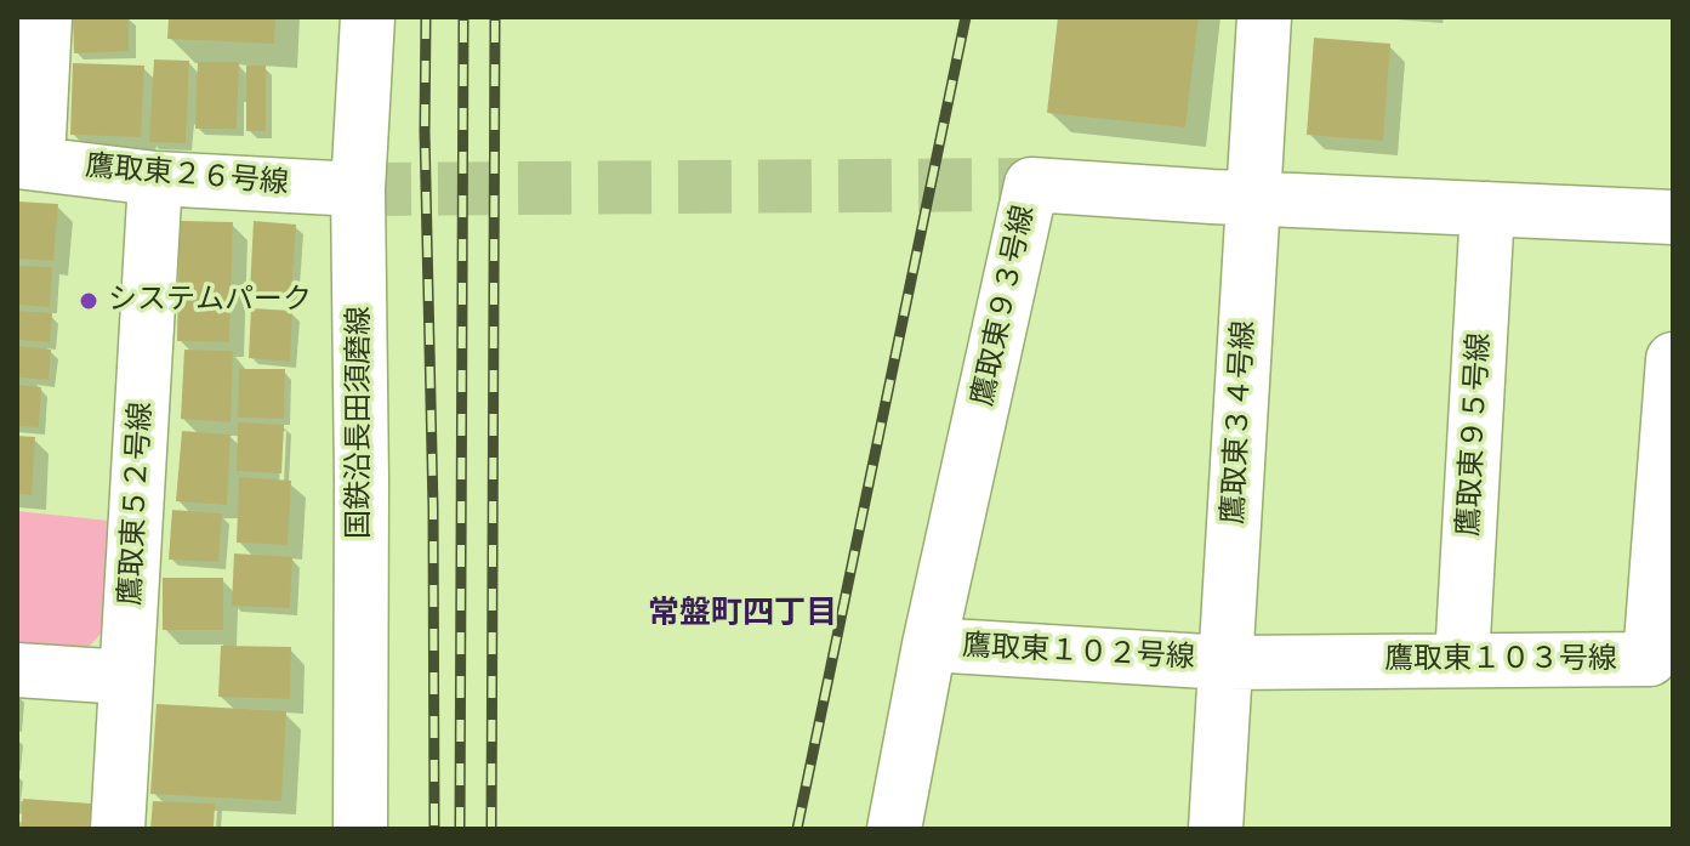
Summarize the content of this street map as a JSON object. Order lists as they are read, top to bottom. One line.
{"streets":{"street":["鷹取東２６号線","鷹取東９３号線","国鉄沿長田須磨線","鷹取東３４号線","鷹取東９５号線","鷹取東５２号線","鷹取東１０２号線","鷹取東１０３号線"]},"crossings":[["鷹取東２６号線","国鉄沿長田須磨線"],["鷹取東２６号線","鷹取東５２号線"],["鷹取東９３号線","鷹取東３４号線"],["鷹取東９３号線","鷹取東９５号線"],["鷹取東９３号線","鷹取東１０２号線"],["鷹取東３４号線","鷹取東１０２号線"],["鷹取東３４号線","鷹取東１０３号線"],["鷹取東９５号線","鷹取東１０３号線"],["鷹取東１０２号線","鷹取東１０３号線"]],"districts":["常盤町四丁目"],"places":["システムパーク"]}
